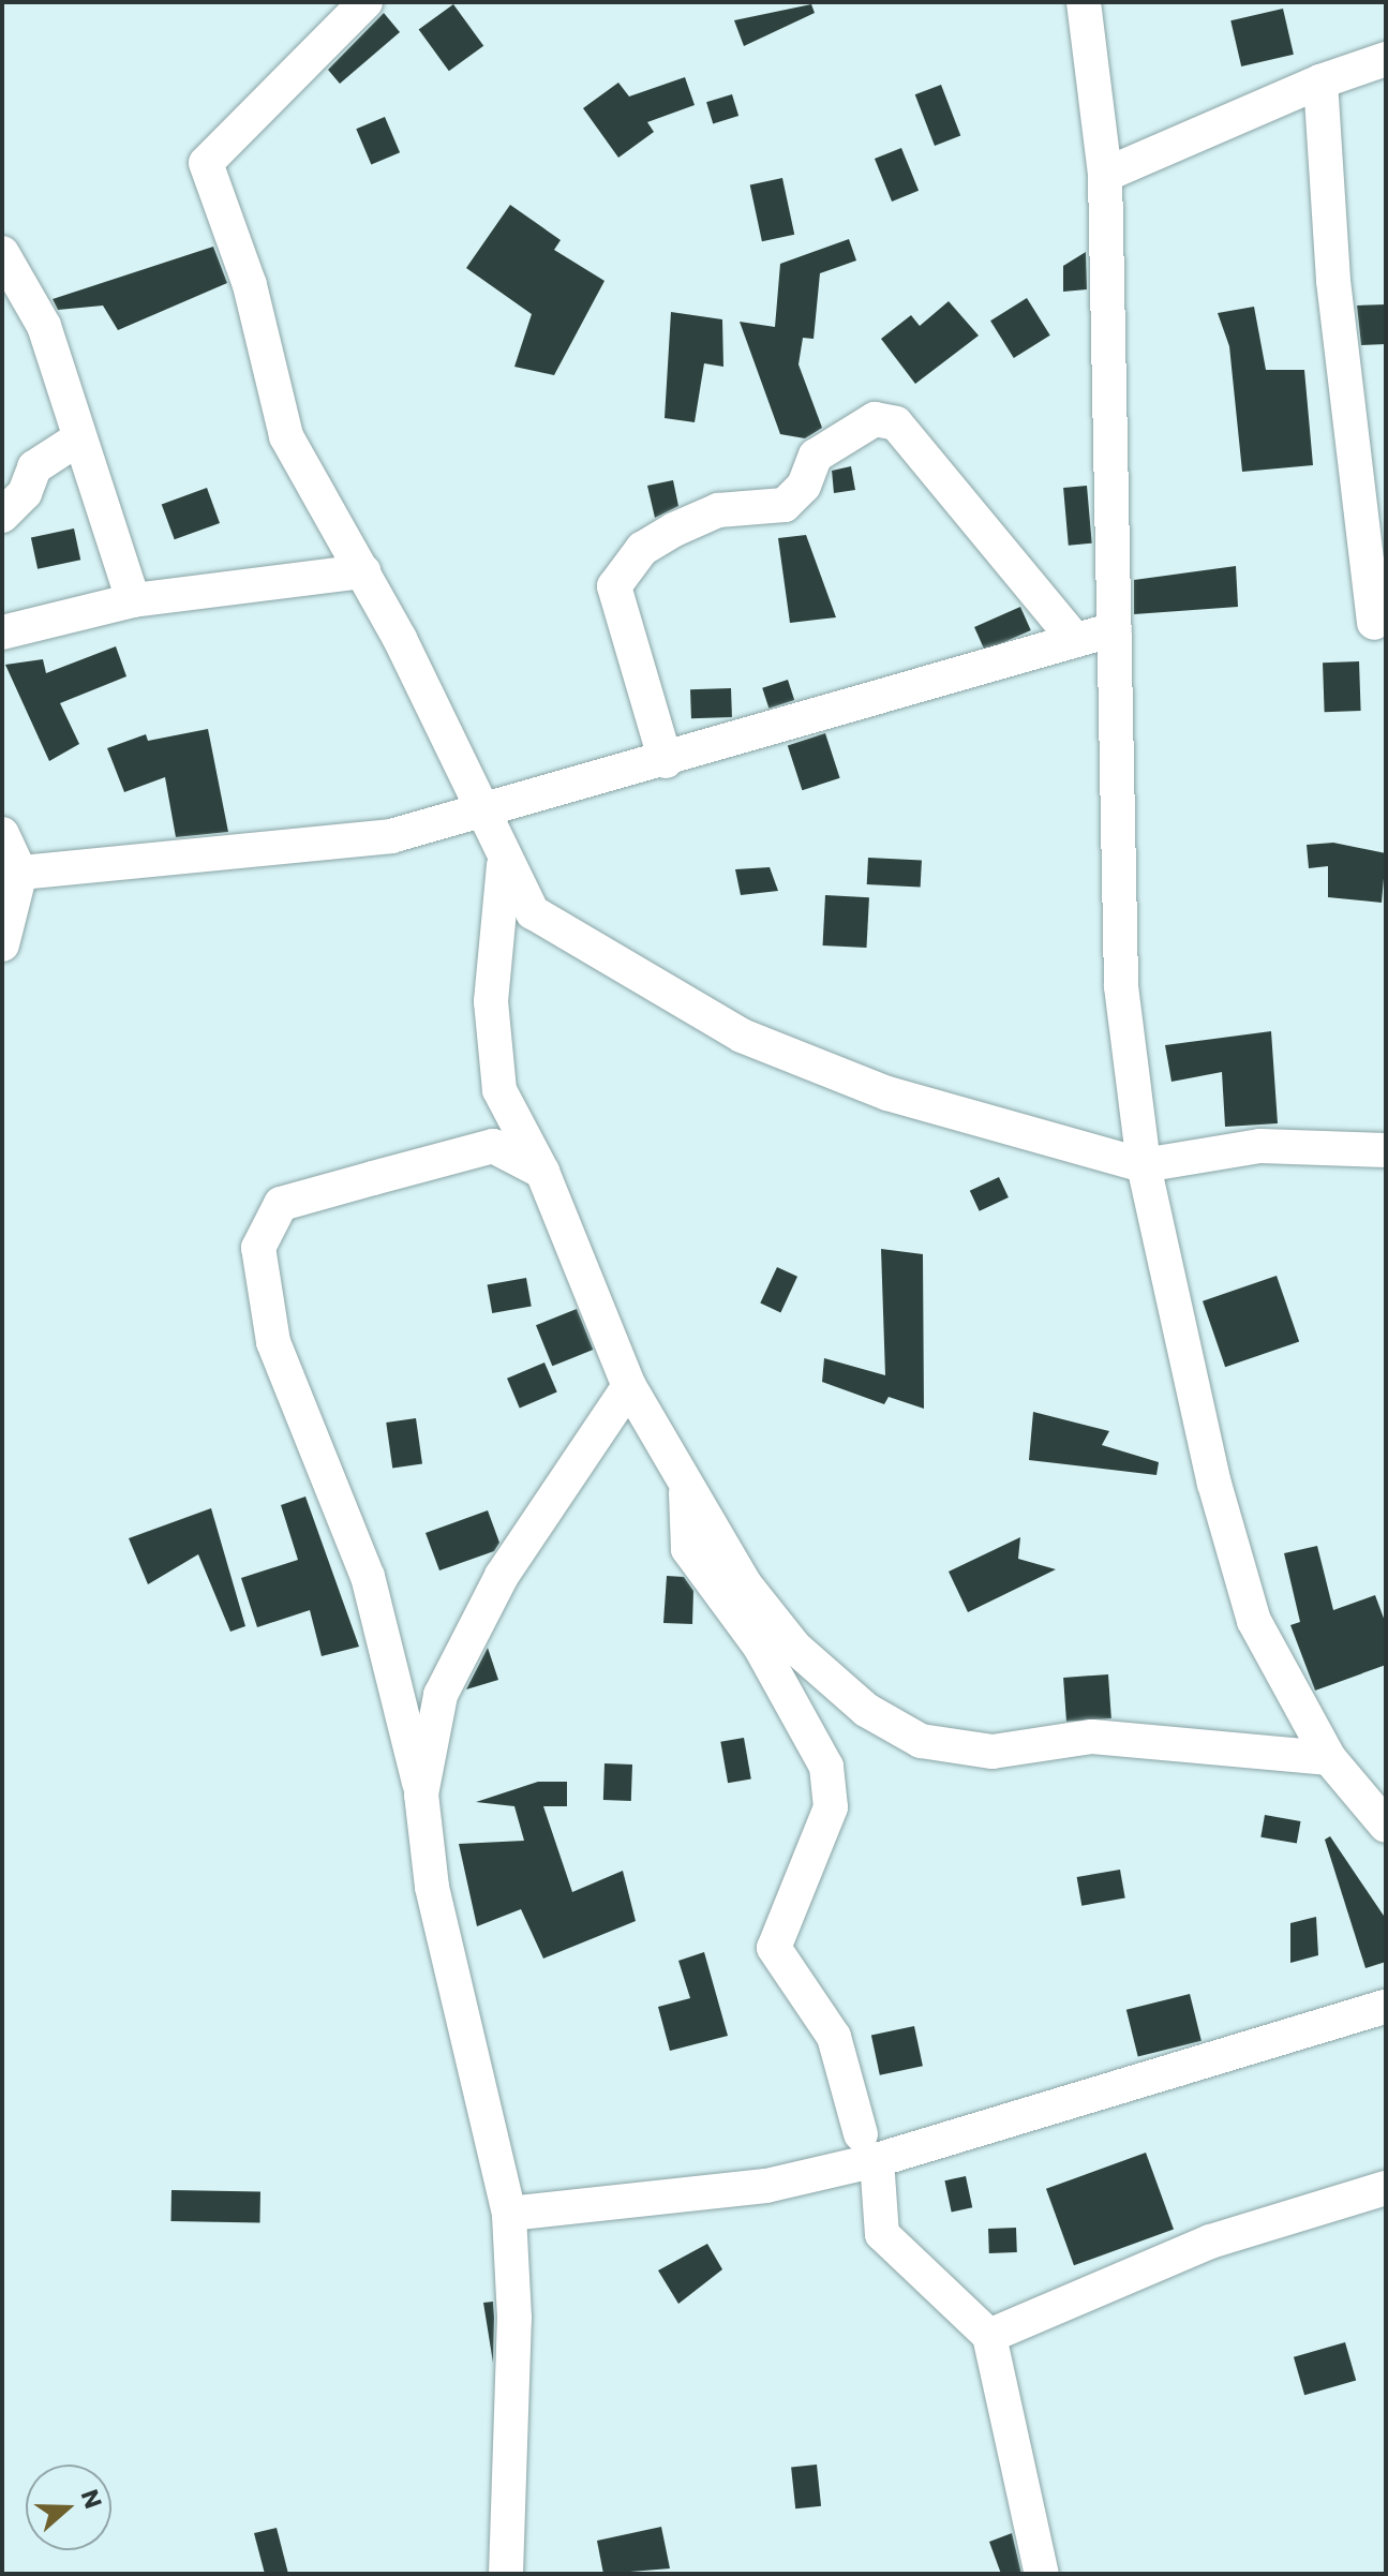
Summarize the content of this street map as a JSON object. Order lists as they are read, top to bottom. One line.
{"north":"right"}
